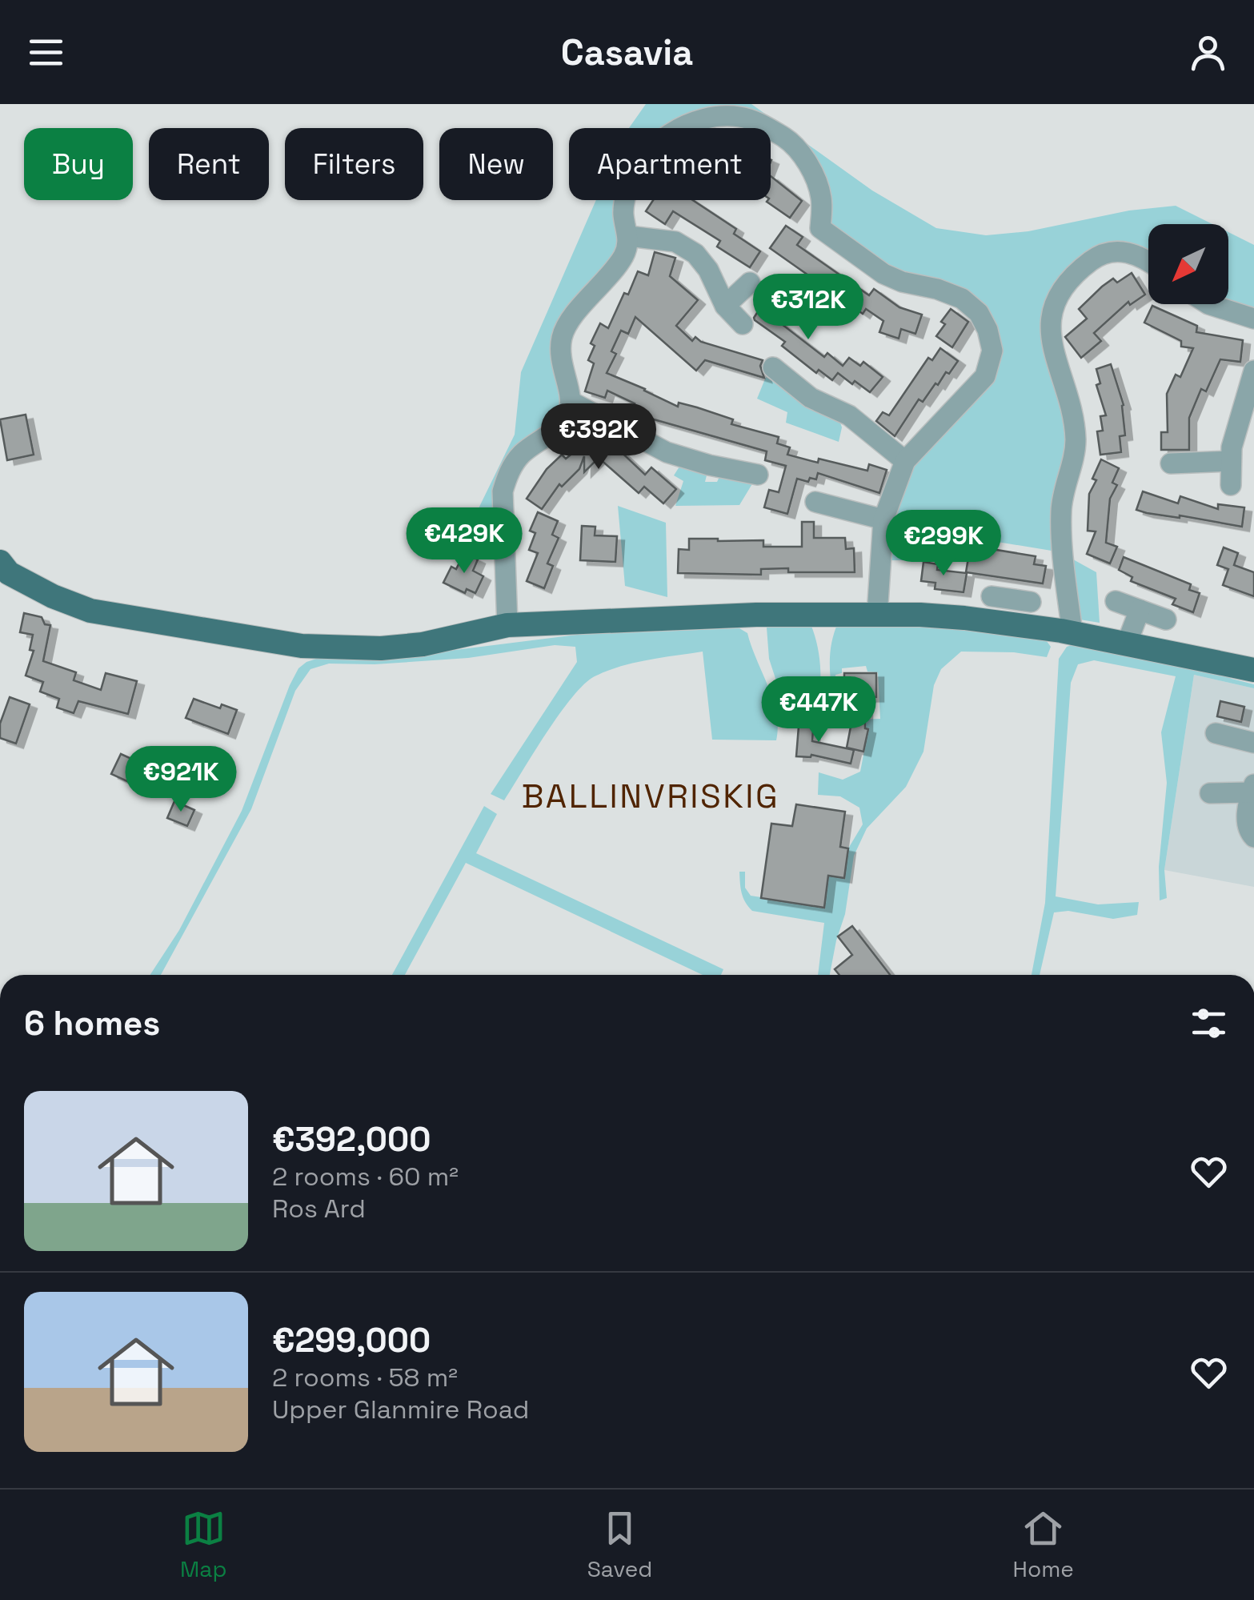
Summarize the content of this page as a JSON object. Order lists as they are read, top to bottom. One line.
{"districts":["BALLINVRISKIG"],"north":"bottom left","page":{"header":"Casavia","chip":["Buy","Rent","Filters","New","Apartment"],"price":["€312K","€392K","€429K","€299K","€447K","€921K"],"heading":"6 homes","list":[{"name":"€392,000","note":"2 rooms · 60 m² · Ros Ard"},{"name":"€299,000","note":"2 rooms · 58 m² · Upper Glanmire Road"}],"tabs":["Map","Saved","Home"]}}
